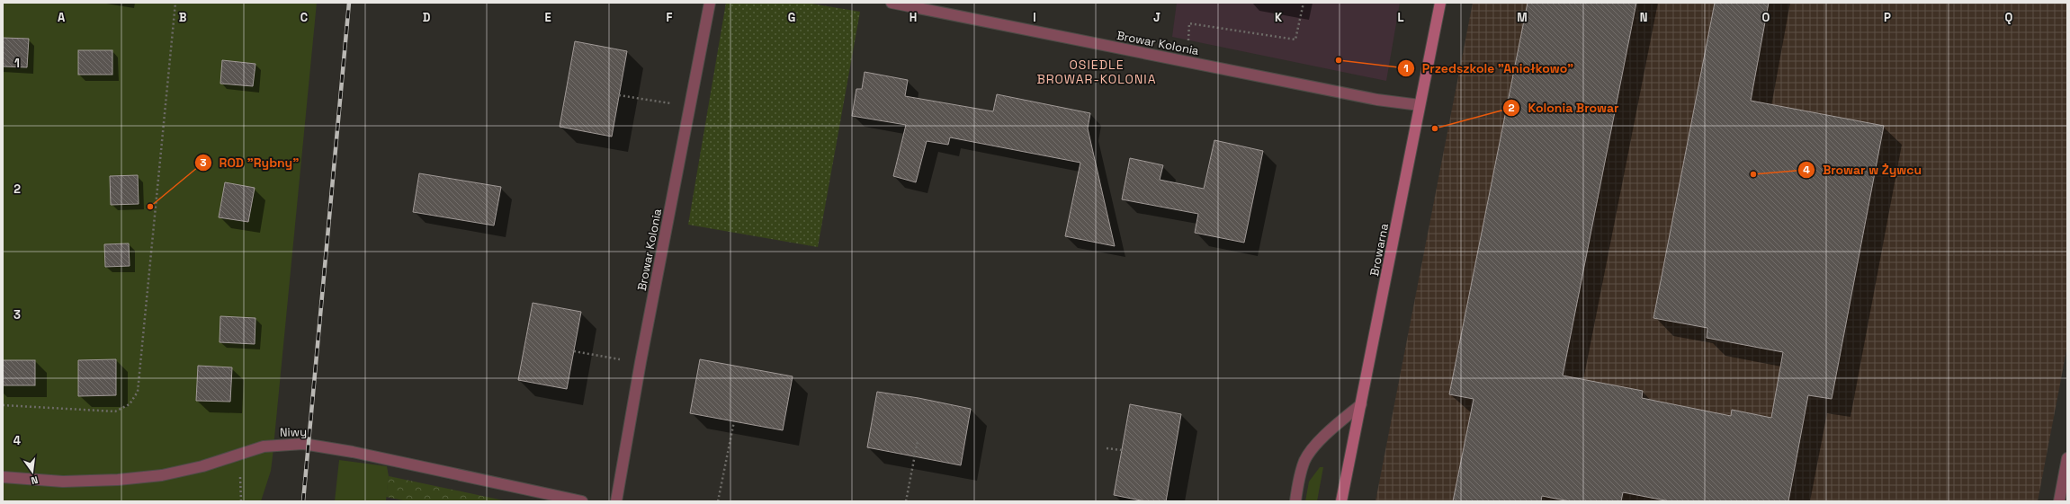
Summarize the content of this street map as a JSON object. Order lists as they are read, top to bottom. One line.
{"streets":{"street":["Browar Kolonia","Browarna","Niwy"]},"crossings":[["Browar Kolonia","Browarna"]],"districts":["OSIEDLE BROWAR-KOLONIA"],"places":["Przedszkole \"Aniołkowo\"","Kolonia Browar","Browar w Żywcu","ROD \"Rybny\""],"north":"bottom","grid":{"columns":["A","B","C","D","E","F","G","H","I","J","K","L","M","N","O","P","Q"],"rows":["1","2","3","4"]}}
